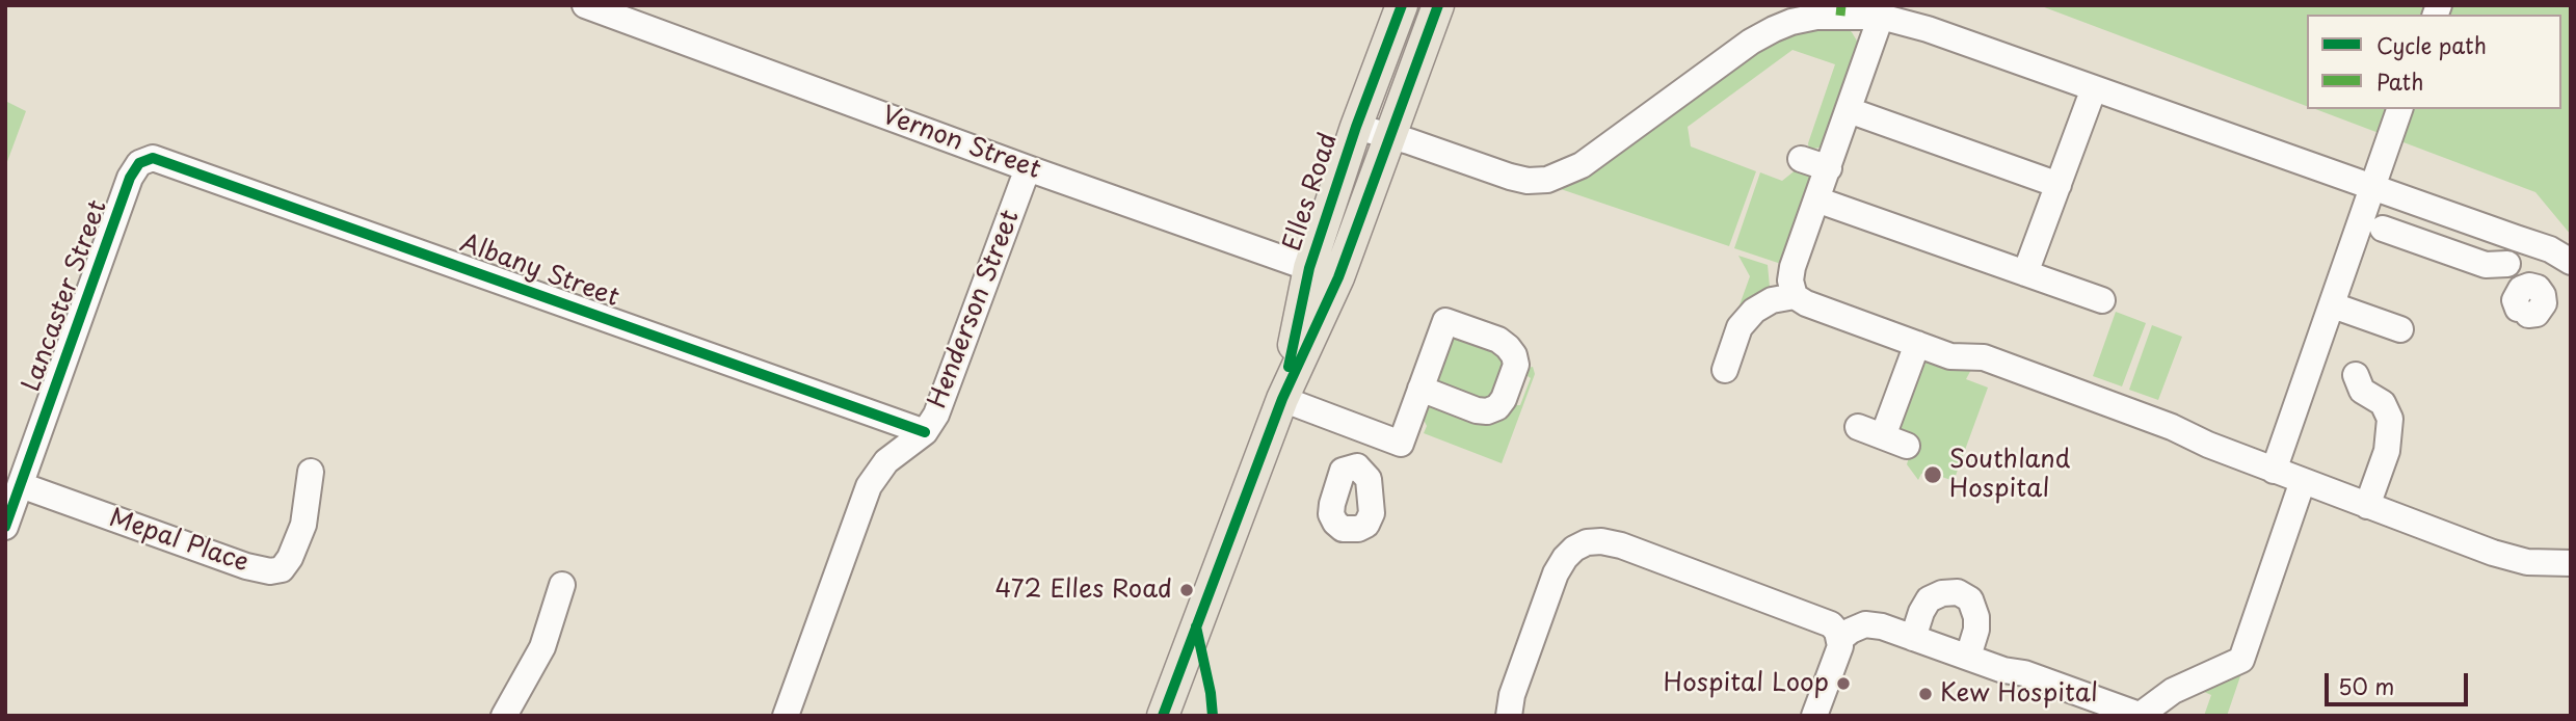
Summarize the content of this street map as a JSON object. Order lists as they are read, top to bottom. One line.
{"streets":{"main road":["Elles Road"],"street":["Vernon Street","Albany Street","Lancaster Street","Henderson Street","Mepal Place"]},"crossings":[["Vernon Street","Elles Road"],["Vernon Street","Henderson Street"],["Albany Street","Lancaster Street"],["Albany Street","Henderson Street"],["Lancaster Street","Mepal Place"]],"places":["Southland Hospital","472 Elles Road","Hospital Loop","Kew Hospital"],"legend":["Cycle path","Path"],"scale_bar":"50 m"}
